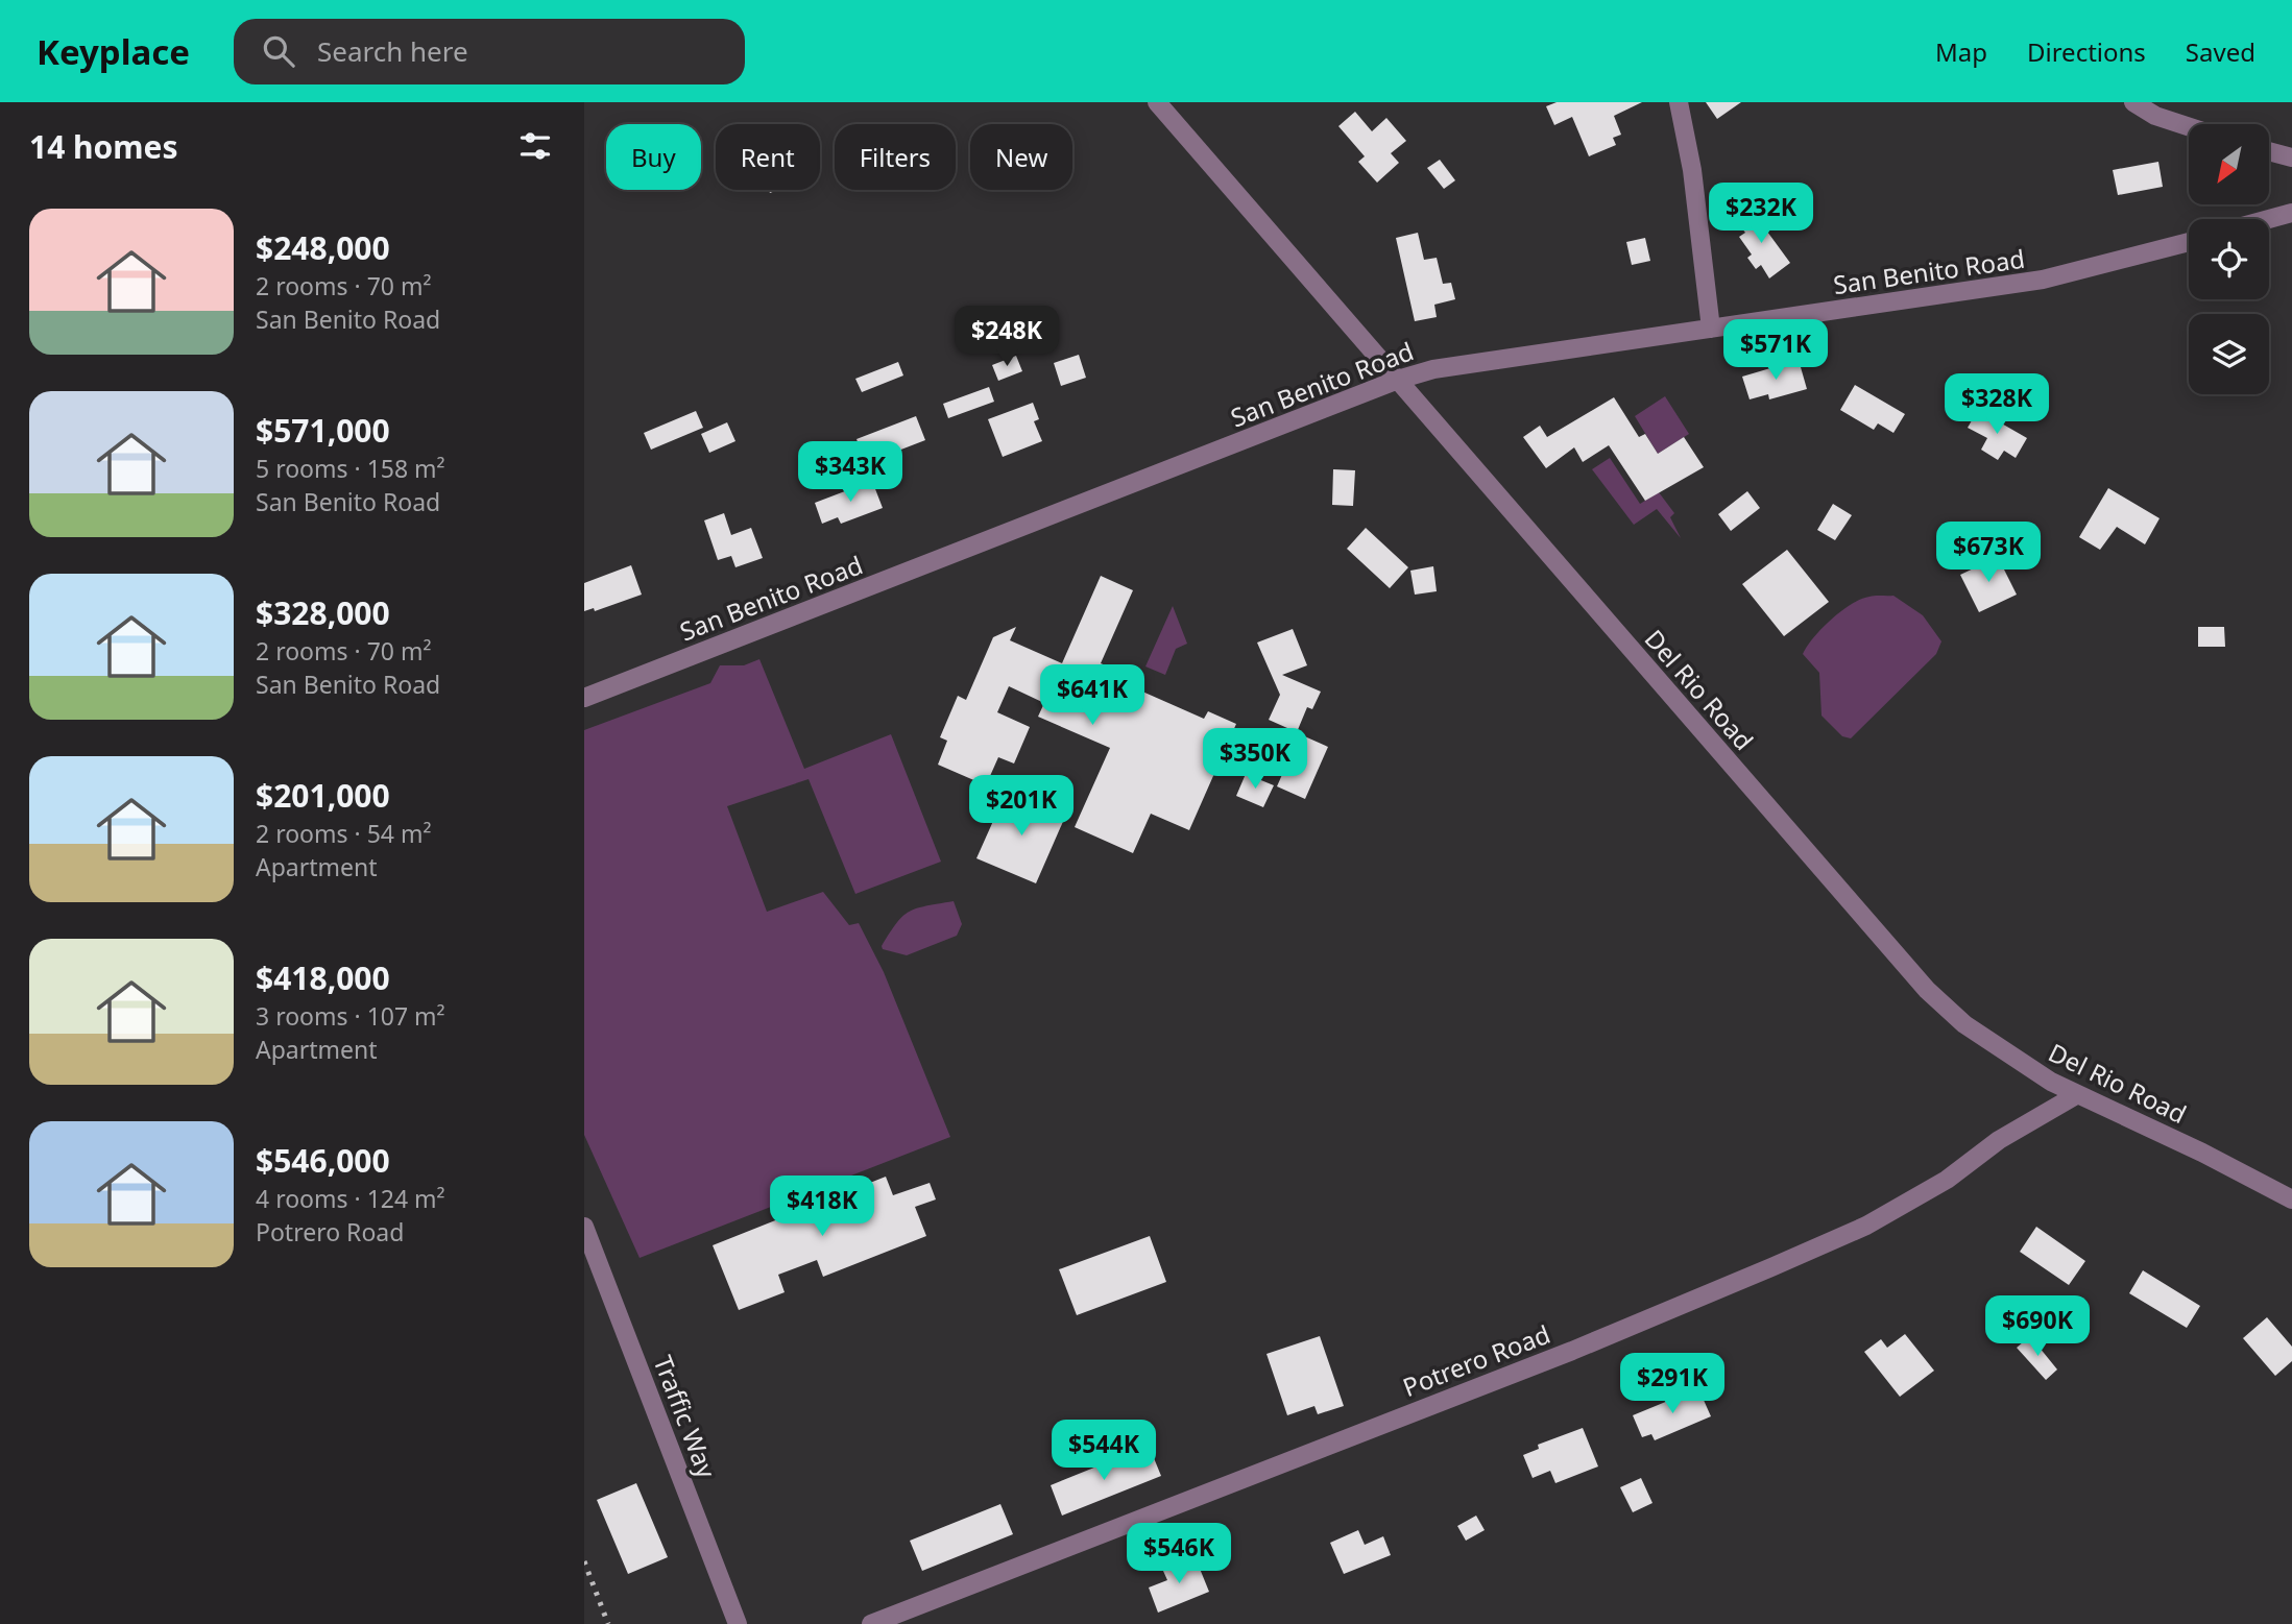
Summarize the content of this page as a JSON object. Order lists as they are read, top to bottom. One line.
{"streets":{"street":["San Benito Road","Del Rio Road","Potrero Road","Traffic Way"]},"crossings":[["San Benito Road","Del Rio Road"],["Del Rio Road","Potrero Road"]],"north":"bottom left","page":{"header":"Keyplace","search":"Search here","nav":["Map","Directions","Saved"],"heading":"14 homes","chip":["Buy","Rent","Filters","New"],"price":["$232K","$248K","$571K","$328K","$343K","$673K","$641K","$350K","$201K","$418K","$690K","$291K","$544K","$546K"],"list":[{"name":"$248,000","note":"2 rooms · 70 m² · San Benito Road"},{"name":"$571,000","note":"5 rooms · 158 m² · San Benito Road"},{"name":"$328,000","note":"2 rooms · 70 m² · San Benito Road"},{"name":"$201,000","note":"2 rooms · 54 m² · Apartment"},{"name":"$418,000","note":"3 rooms · 107 m² · Apartment"},{"name":"$546,000","note":"4 rooms · 124 m² · Potrero Road"}]}}
